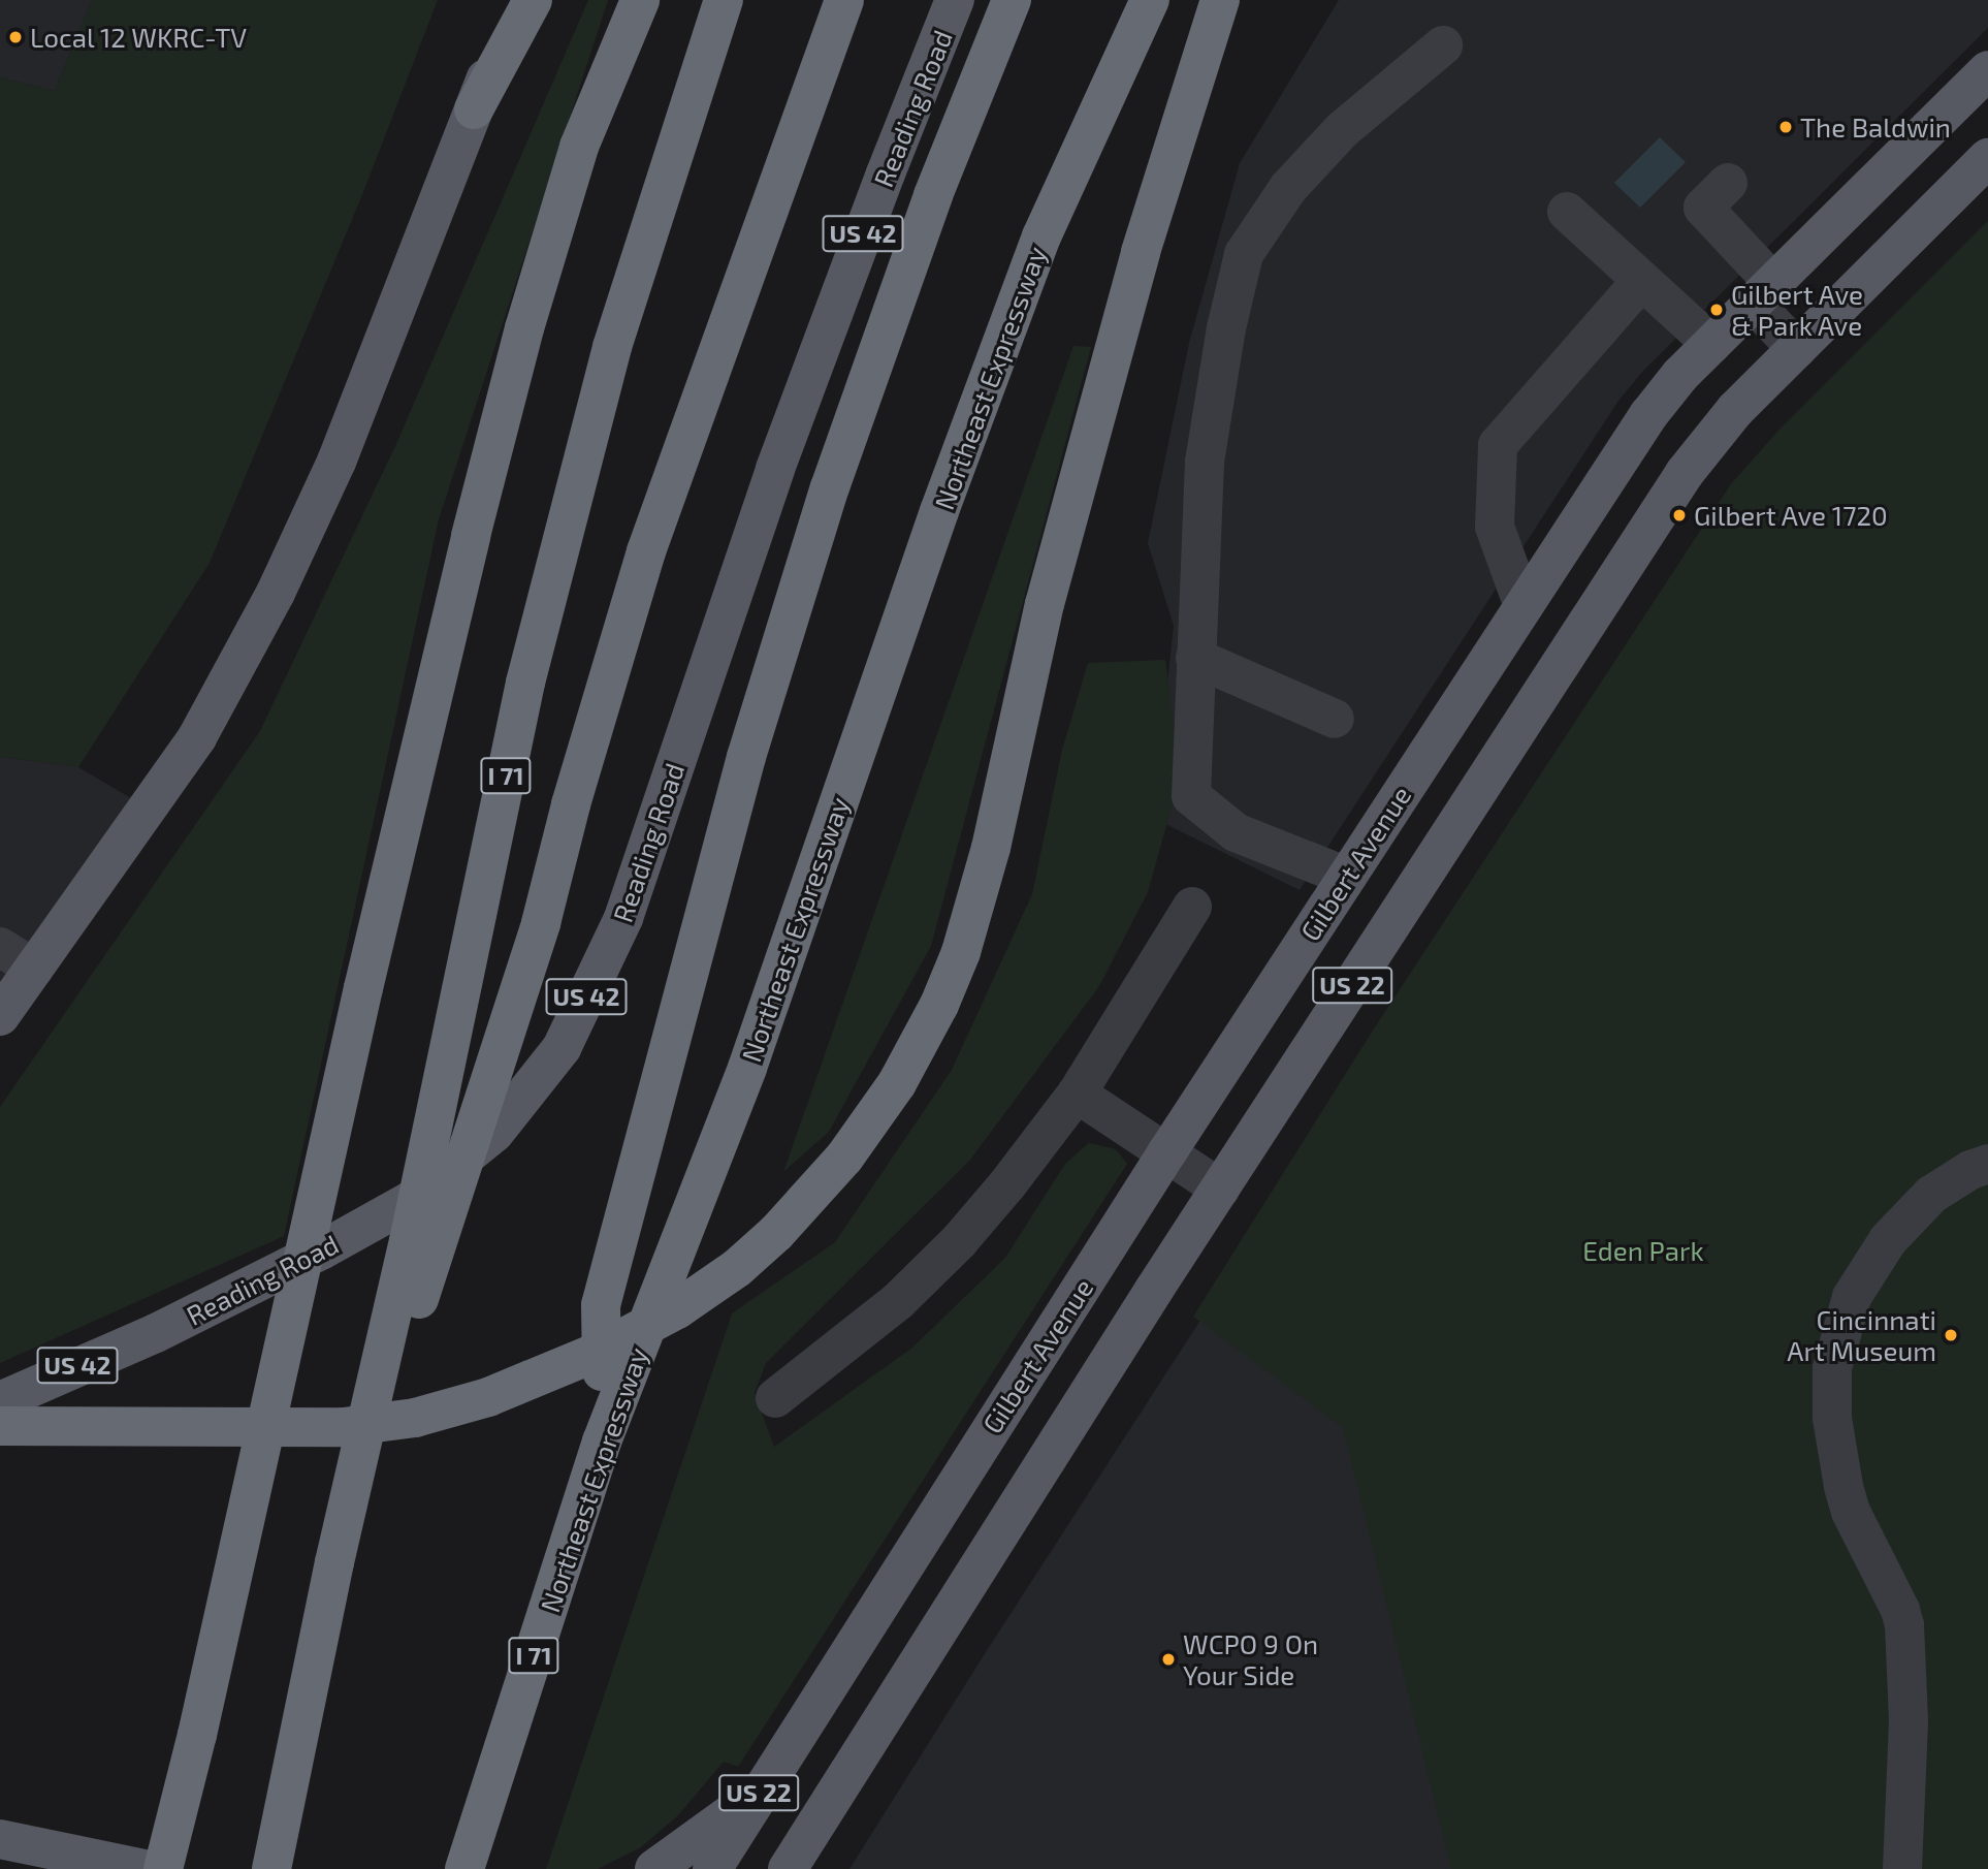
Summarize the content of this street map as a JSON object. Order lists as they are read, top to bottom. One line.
{"streets":{"highway":["Northeast Expressway","I 71"],"main road":["Reading Road","US 42","Gilbert Avenue","US 22"]},"parks":["Eden Park"],"places":["Local 12 WKRC-TV","The Baldwin","Gilbert Ave & Park Ave","Gilbert Ave 1720","Cincinnati Art Museum","WCPO 9 On Your Side"]}
